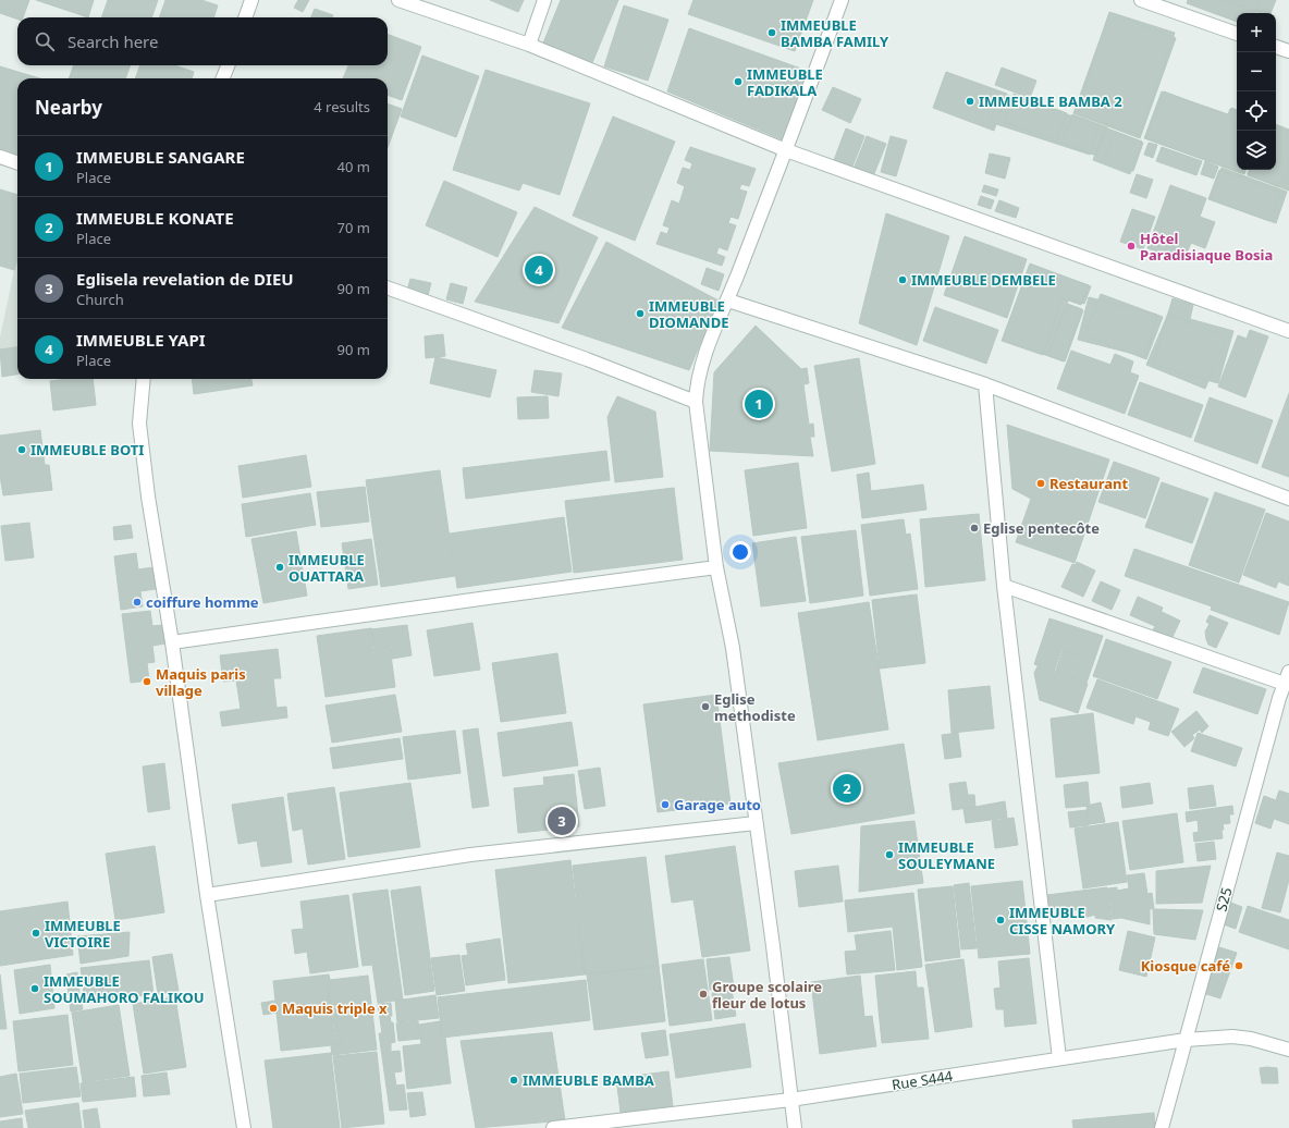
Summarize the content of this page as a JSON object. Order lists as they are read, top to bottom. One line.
{"streets":{"street":["S25","Rue S444"]},"crossings":[["S25","Rue S444"]],"places":["IMMEUBLE BAMBA FAMILY","IMMEUBLE FADIKALA","IMMEUBLE BAMBA 2","Hôtel Paradisiaque Bosia","IMMEUBLE DEMBELE","IMMEUBLE DIOMANDE","IMMEUBLE BOTI","Restaurant","Eglise pentecôte","IMMEUBLE OUATTARA","coiffure homme","Maquis paris village","Eglise methodiste","Garage auto","IMMEUBLE SOULEYMANE","IMMEUBLE CISSE NAMORY","IMMEUBLE VICTOIRE","Kiosque café","IMMEUBLE SOUMAHORO FALIKOU","Groupe scolaire fleur de lotus","Maquis triple x","IMMEUBLE BAMBA"],"page":{"map_buttons":["+","−"],"search":"Search here","heading":["Nearby","4 results"],"list":[{"mark":"1","name":"IMMEUBLE SANGARE","note":"Place","value":"40 m"},{"mark":"2","name":"IMMEUBLE KONATE","note":"Place","value":"70 m"},{"mark":"3","name":"Eglisela revelation de DIEU","note":"Church","value":"90 m"},{"mark":"4","name":"IMMEUBLE YAPI","note":"Place","value":"90 m"}],"pins":["4","1","2","3"]}}
